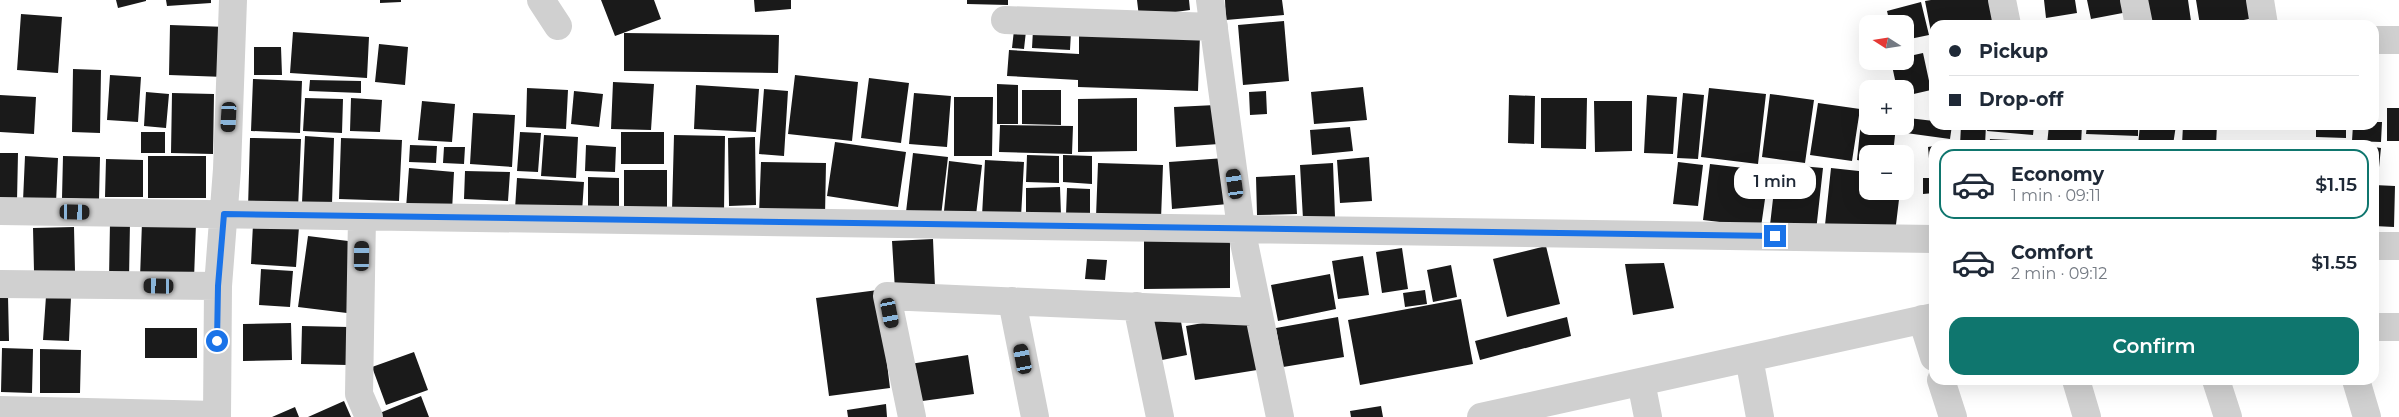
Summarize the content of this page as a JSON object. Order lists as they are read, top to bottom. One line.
{"north":"left","page":{"map_buttons":["+","−"],"banner":["Pickup","Drop-off"],"list":[{"name":"Economy","note":"1 min · 09:11","value":"$1.15"},{"name":"Comfort","note":"2 min · 09:12","value":"$1.55"}],"bubble":"1 min","buttons":"Confirm"}}
